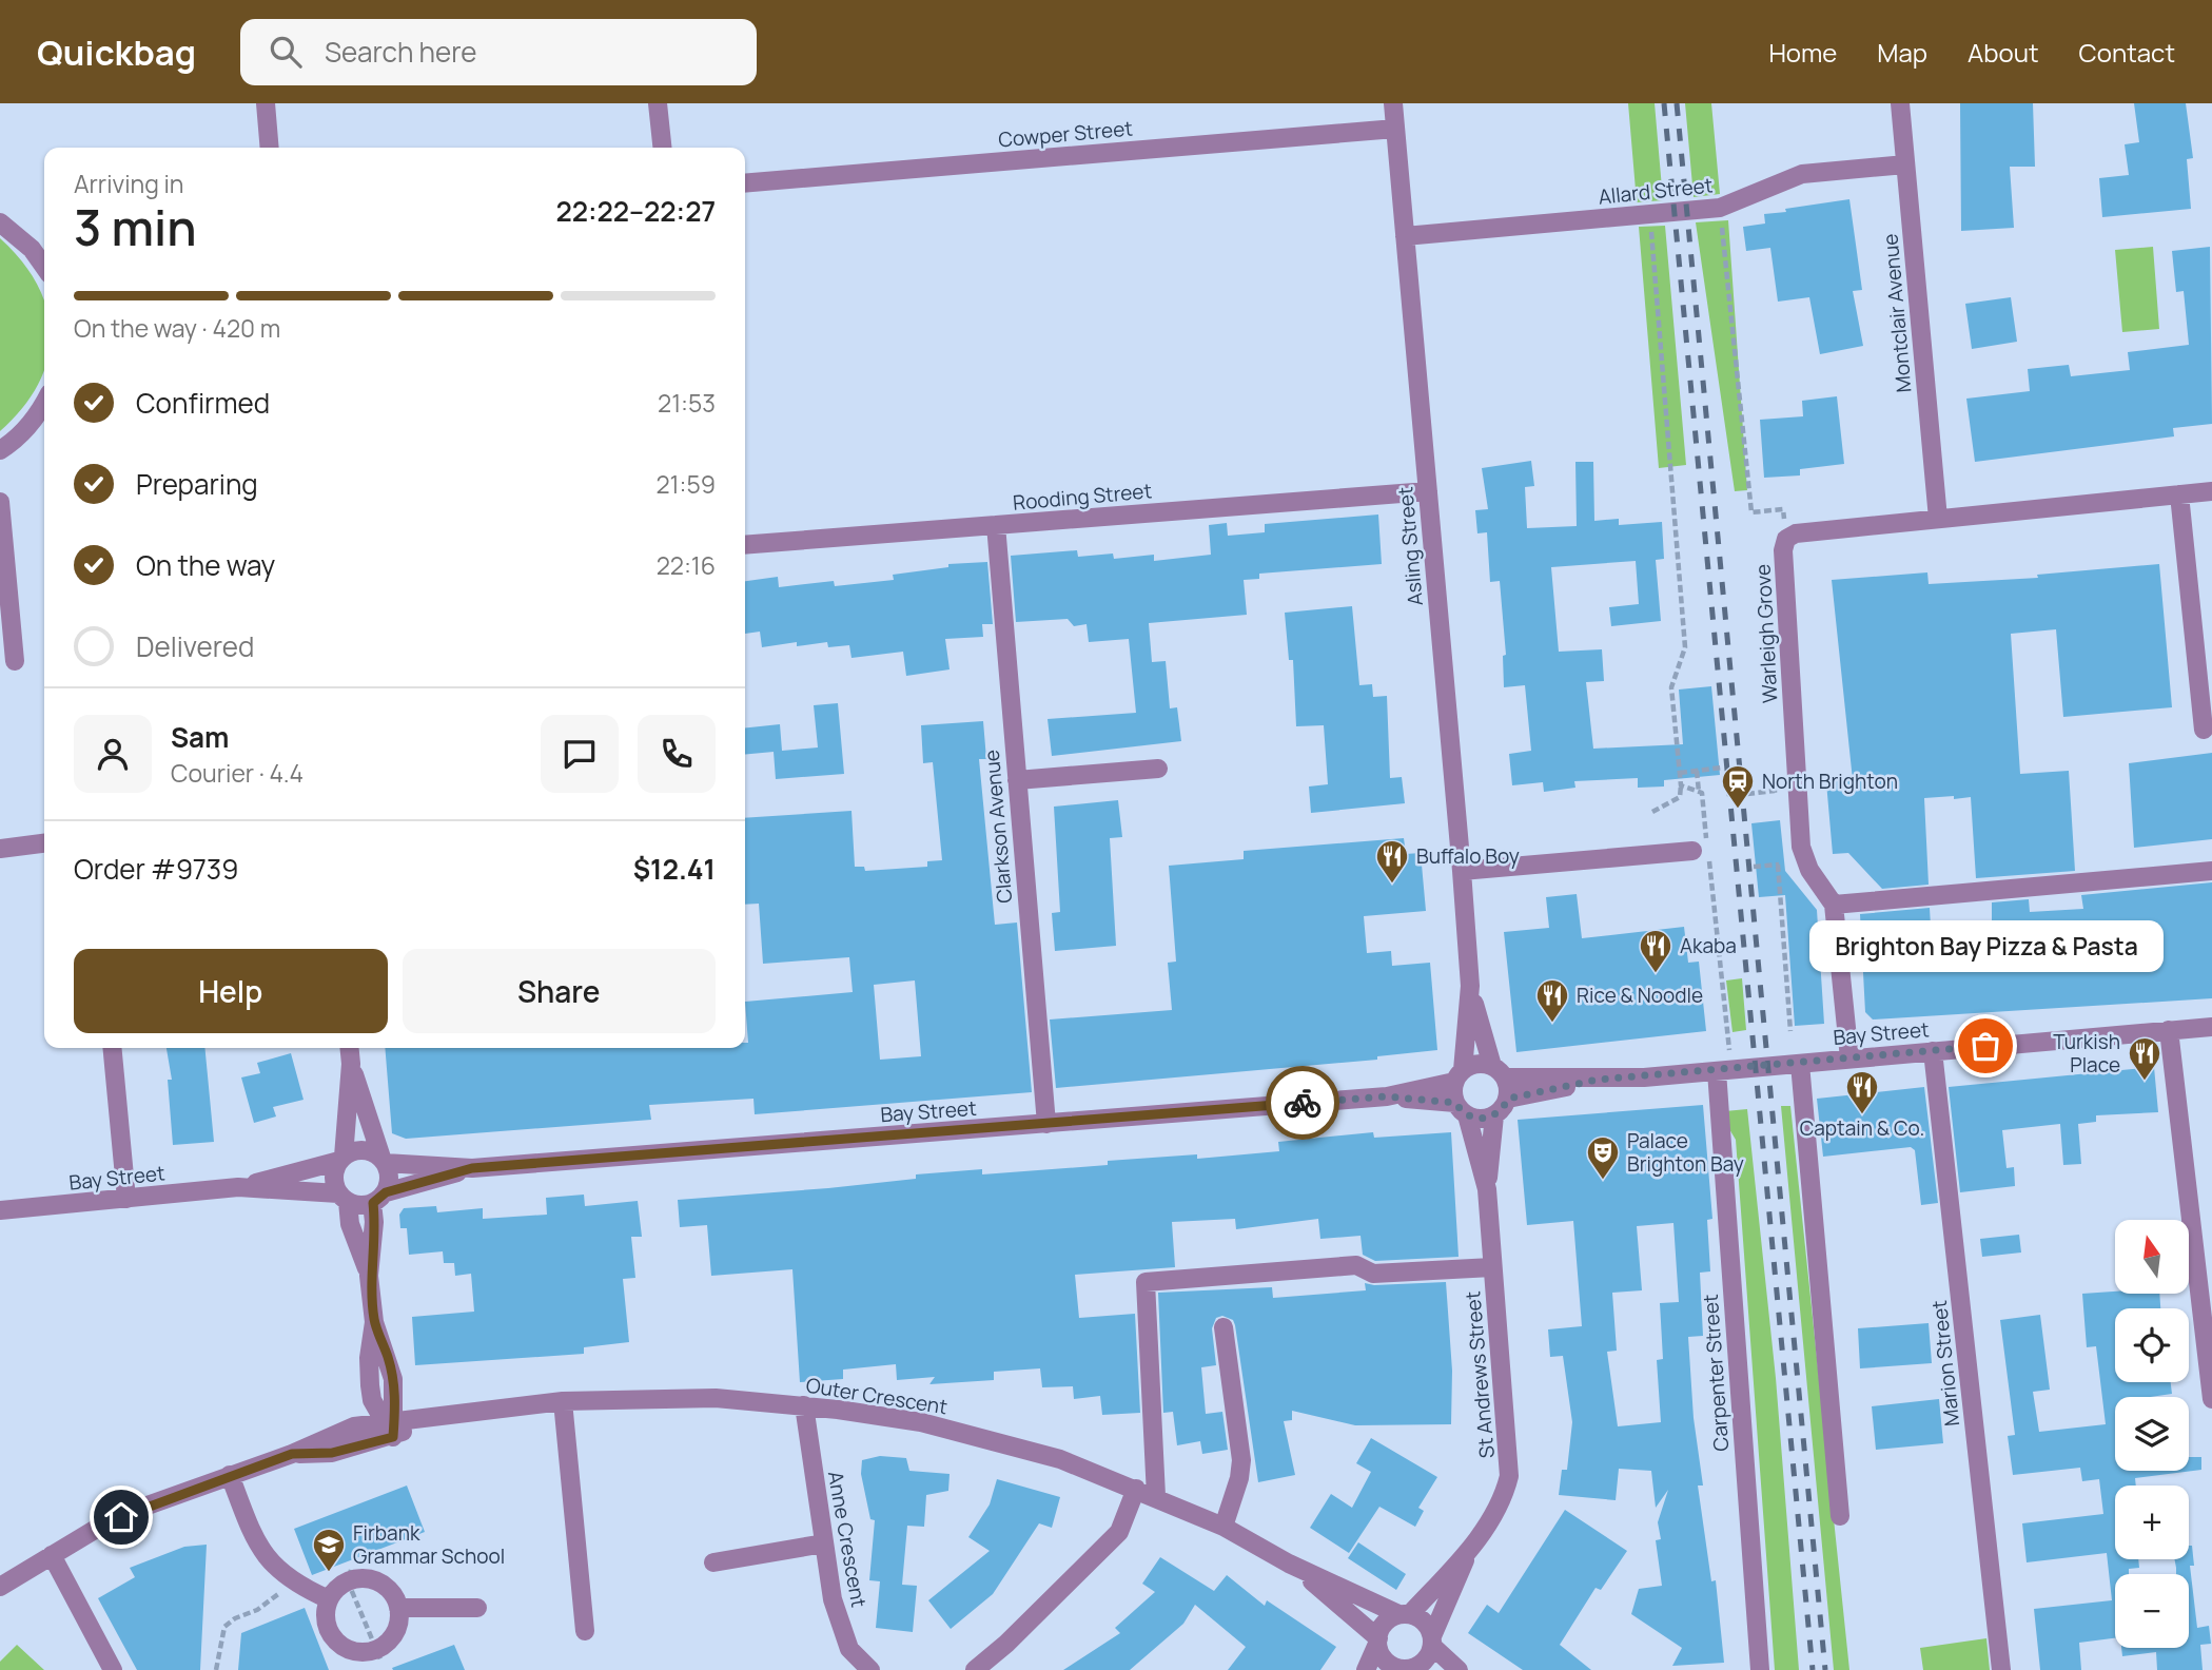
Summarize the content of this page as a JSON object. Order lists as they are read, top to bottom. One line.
{"streets":{"street":["Cowper Street","Allard Street","Montclair Avenue","Rooding Street","Asling Street","Warleigh Grove","Clarkson Avenue","Bay Street","Marion Street","Carpenter Street","St Andrews Street","Outer Crescent","Anne Crescent"]},"crossings":[["Cowper Street","Asling Street"],["Allard Street","Montclair Avenue"],["Allard Street","Asling Street"],["Montclair Avenue","Warleigh Grove"],["Rooding Street","Asling Street"],["Rooding Street","Clarkson Avenue"],["Asling Street","Bay Street"],["Asling Street","St Andrews Street"],["Warleigh Grove","Bay Street"],["Clarkson Avenue","Bay Street"],["Bay Street","Marion Street"],["Bay Street","Carpenter Street"],["Bay Street","St Andrews Street"],["St Andrews Street","Outer Crescent"],["Outer Crescent","Anne Crescent"]],"places":{"station":["North Brighton"],"restaurant":["Buffalo Boy","Akaba","Rice & Noodle","Turkish Place","Captain & Co."],"other":["Brighton Bay Pizza & Pasta"],"theatre":["Palace Brighton Bay"],"school or university":["Firbank Grammar School"]},"north":"top","page":{"header":"Quickbag","search":"Search here","nav":["Home","Map","About","Contact"],"heading":["3 min","Arriving in","22:22–22:27"],"panel":["Sam","Courier · 4.4","Order #9739","$12.41"],"bar":"On the way · 420 m","list":[["Confirmed","21:53"],["Preparing","21:59"],["On the way","22:16"],"Delivered"],"bubble":"Brighton Bay Pizza & Pasta","buttons":["Help","Share"],"map_buttons":["+","−"]}}
